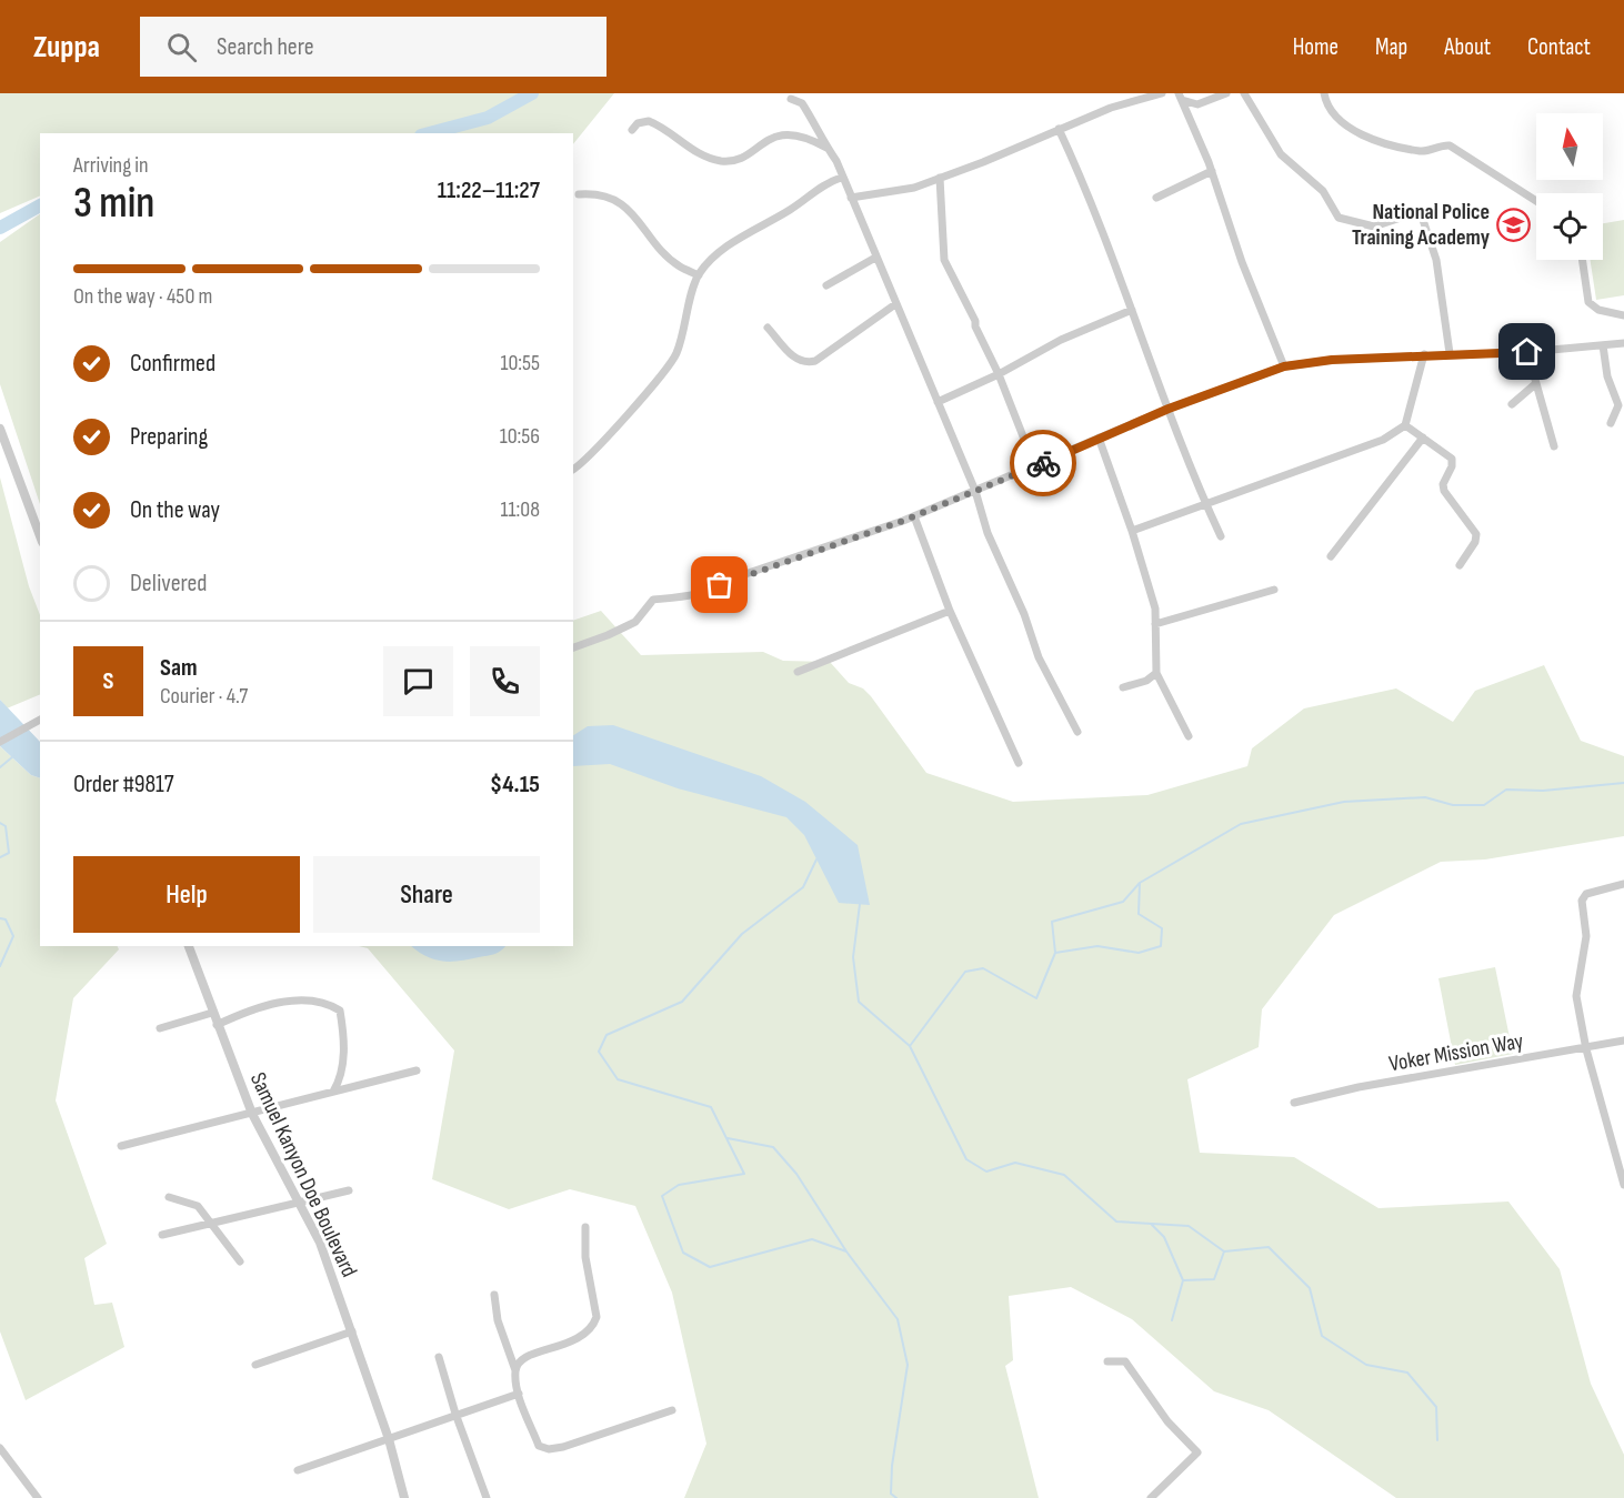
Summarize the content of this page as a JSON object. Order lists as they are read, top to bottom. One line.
{"streets":{"street":["Voker Mission Way","Samuel Kanyon Doe Boulevard"]},"places":{"school or university":["National Police Training Academy"]},"north":"top","page":{"header":"Zuppa","search":"Search here","nav":["Home","Map","About","Contact"],"heading":["3 min","Arriving in","11:22–11:27"],"panel":["Sam","Courier · 4.7","Order #9817","$4.15"],"bar":"On the way · 450 m","list":[["Confirmed","10:55"],["Preparing","10:56"],["On the way","11:08"],"Delivered"],"round":"S","buttons":["Help","Share"]}}
